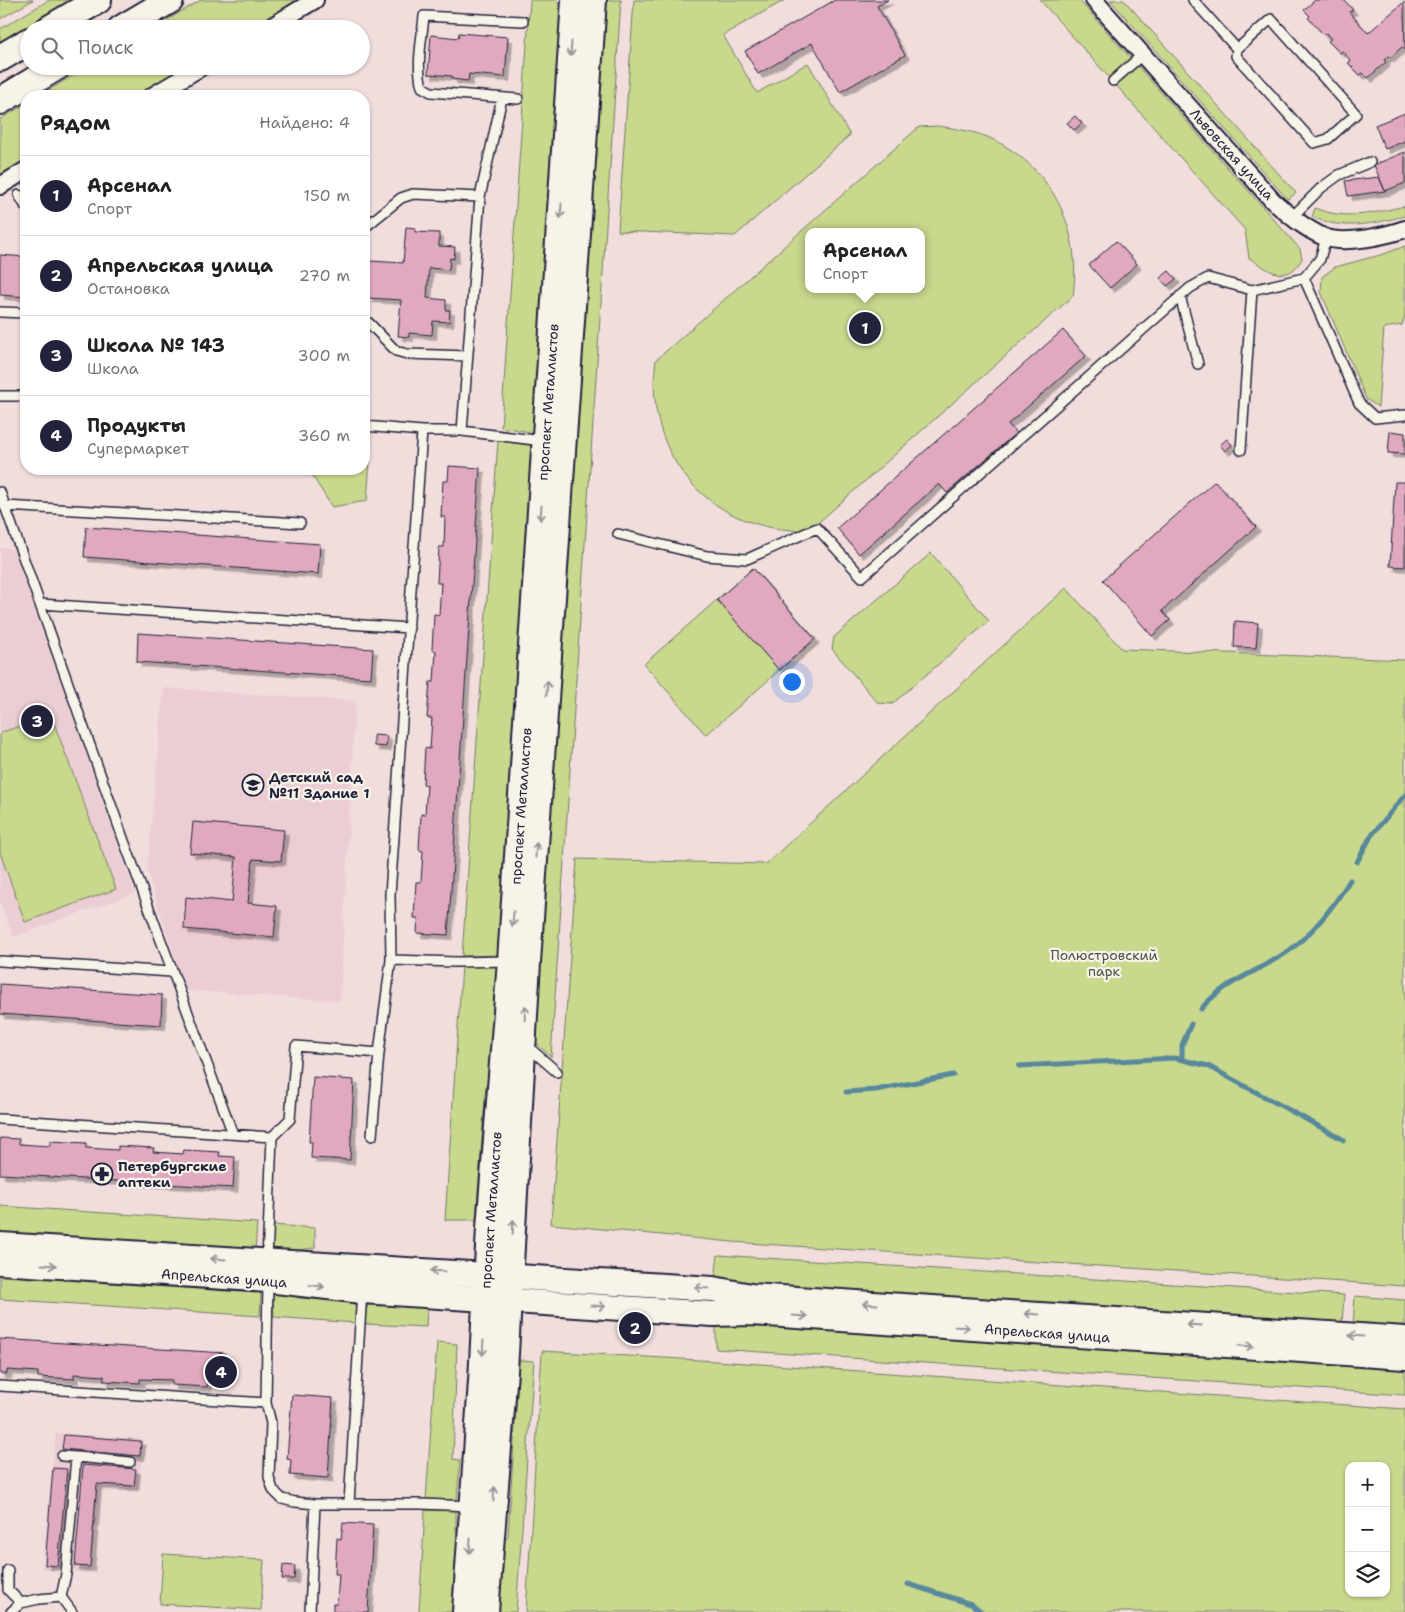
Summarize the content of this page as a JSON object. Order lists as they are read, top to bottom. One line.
{"streets":{"street":["Львовская улица","проспект Металлистов","Апрельская улица"]},"crossings":[["проспект Металлистов","Апрельская улица"]],"parks":["Полюстровский парк"],"places":{"school or university":["Детский сад №11 Здание 1"],"pharmacy":["Петербургские аптеки"]},"page":{"search":"Поиск","heading":["Рядом","Найдено: 4"],"list":[{"mark":"1","name":"Арсенал","note":"Спорт","value":"150 m"},{"mark":"2","name":"Апрельская улица","note":"Остановка","value":"270 m"},{"mark":"3","name":"Школа № 143","note":"Школа","value":"300 m"},{"mark":"4","name":"Продукты","note":"Супермаркет","value":"360 m"}],"popup":["Арсенал","Спорт"],"pins":["1","3","2","4"],"map_buttons":["+","−"]}}
